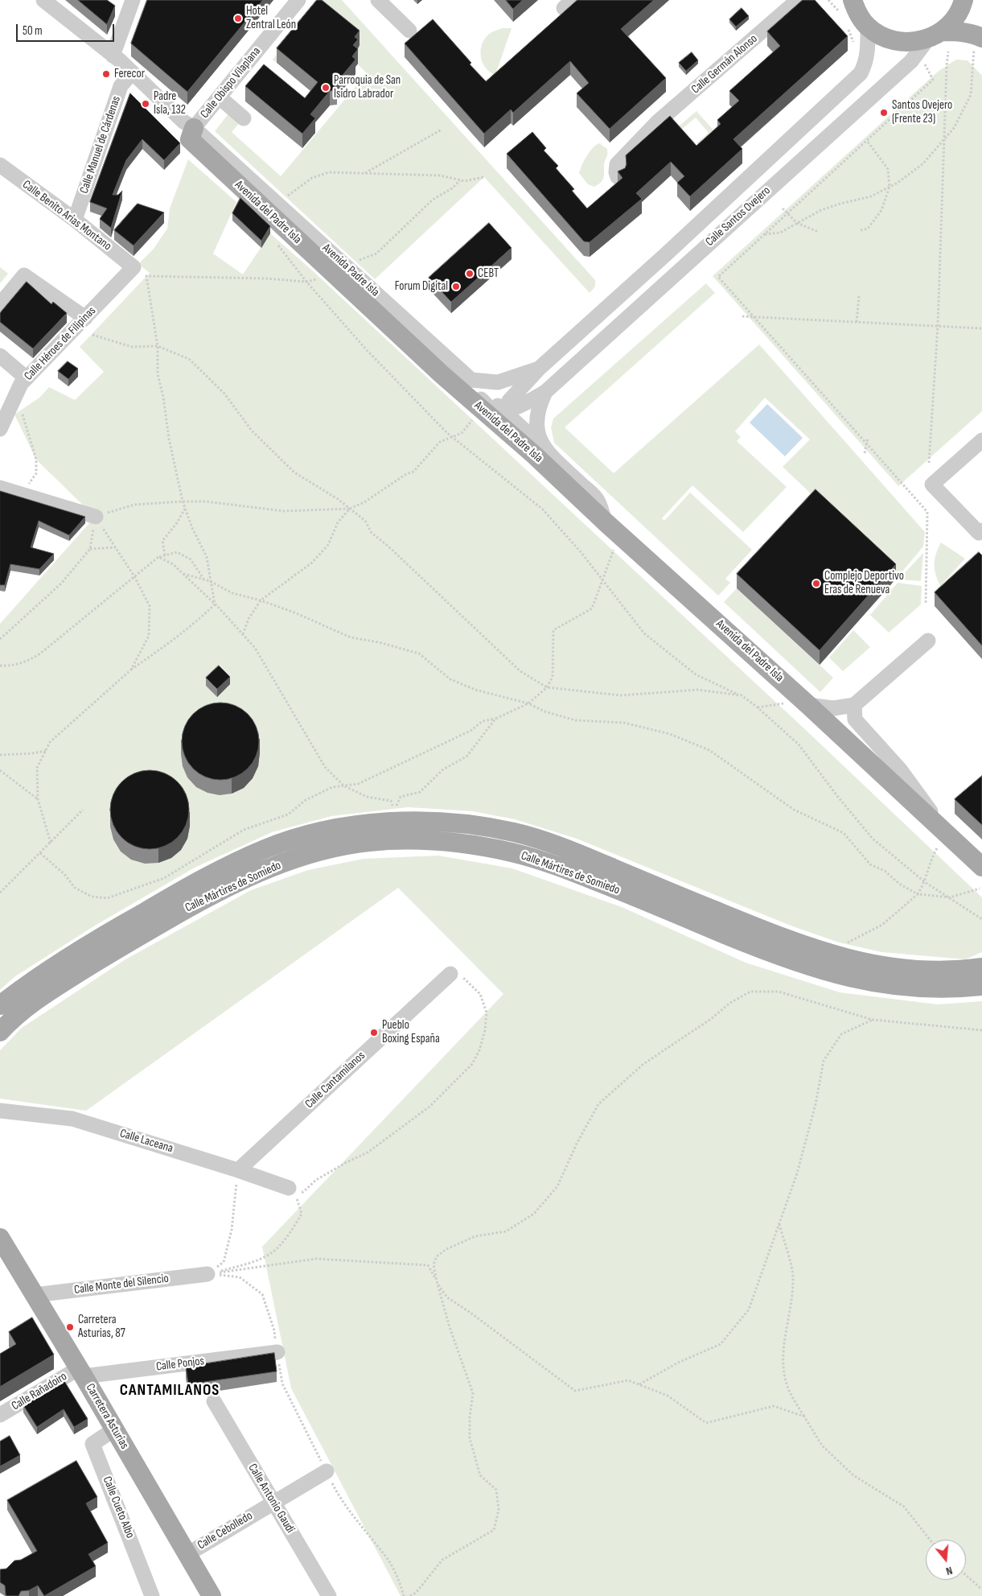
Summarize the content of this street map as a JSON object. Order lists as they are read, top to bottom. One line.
{"streets":{"main road":["Avenida del Padre Isla","Calle Mártires de Somiedo","Carretera Asturias"],"street":["Calle Germán Alonso","Calle Obispo Vilaplana","Calle Manuel de Cárdenas","Calle Benito Arias Montano","Calle Santos Ovejero","Avenida Padre Isla","Calle Héroes de Filipinas","Calle Cantamilanos","Calle Laceana","Calle Monte del Silencio","Calle Ponjos","Calle Rañadoiro","Calle Antonio Gaudí","Calle Cueto Albo","Calle Cebolledo"]},"crossings":[["Calle Obispo Vilaplana","Avenida del Padre Isla"],["Calle Obispo Vilaplana","Avenida Padre Isla"],["Calle Manuel de Cárdenas","Calle Benito Arias Montano"],["Avenida del Padre Isla","Calle Santos Ovejero"],["Avenida del Padre Isla","Avenida Padre Isla"],["Calle Benito Arias Montano","Calle Héroes de Filipinas"],["Calle Santos Ovejero","Avenida Padre Isla"],["Calle Cantamilanos","Calle Laceana"],["Calle Monte del Silencio","Carretera Asturias"],["Calle Ponjos","Calle Rañadoiro"],["Calle Ponjos","Carretera Asturias"],["Calle Rañadoiro","Carretera Asturias"],["Carretera Asturias","Calle Cueto Albo"],["Carretera Asturias","Calle Cebolledo"],["Calle Antonio Gaudí","Calle Cebolledo"]],"districts":["CANTAMILANOS"],"places":["Hotel Zentral León","Ferecor","Parroquia de San Isidro Labrador","Padre Isla, 132","Santos Ovejero (Frente 23)","CEBT","Forum Digital","Complejo Deportivo Eras de Renueva","Pueblo Boxing España","Carretera Asturias, 87"],"scale_bar":"50 m","north":"bottom"}
